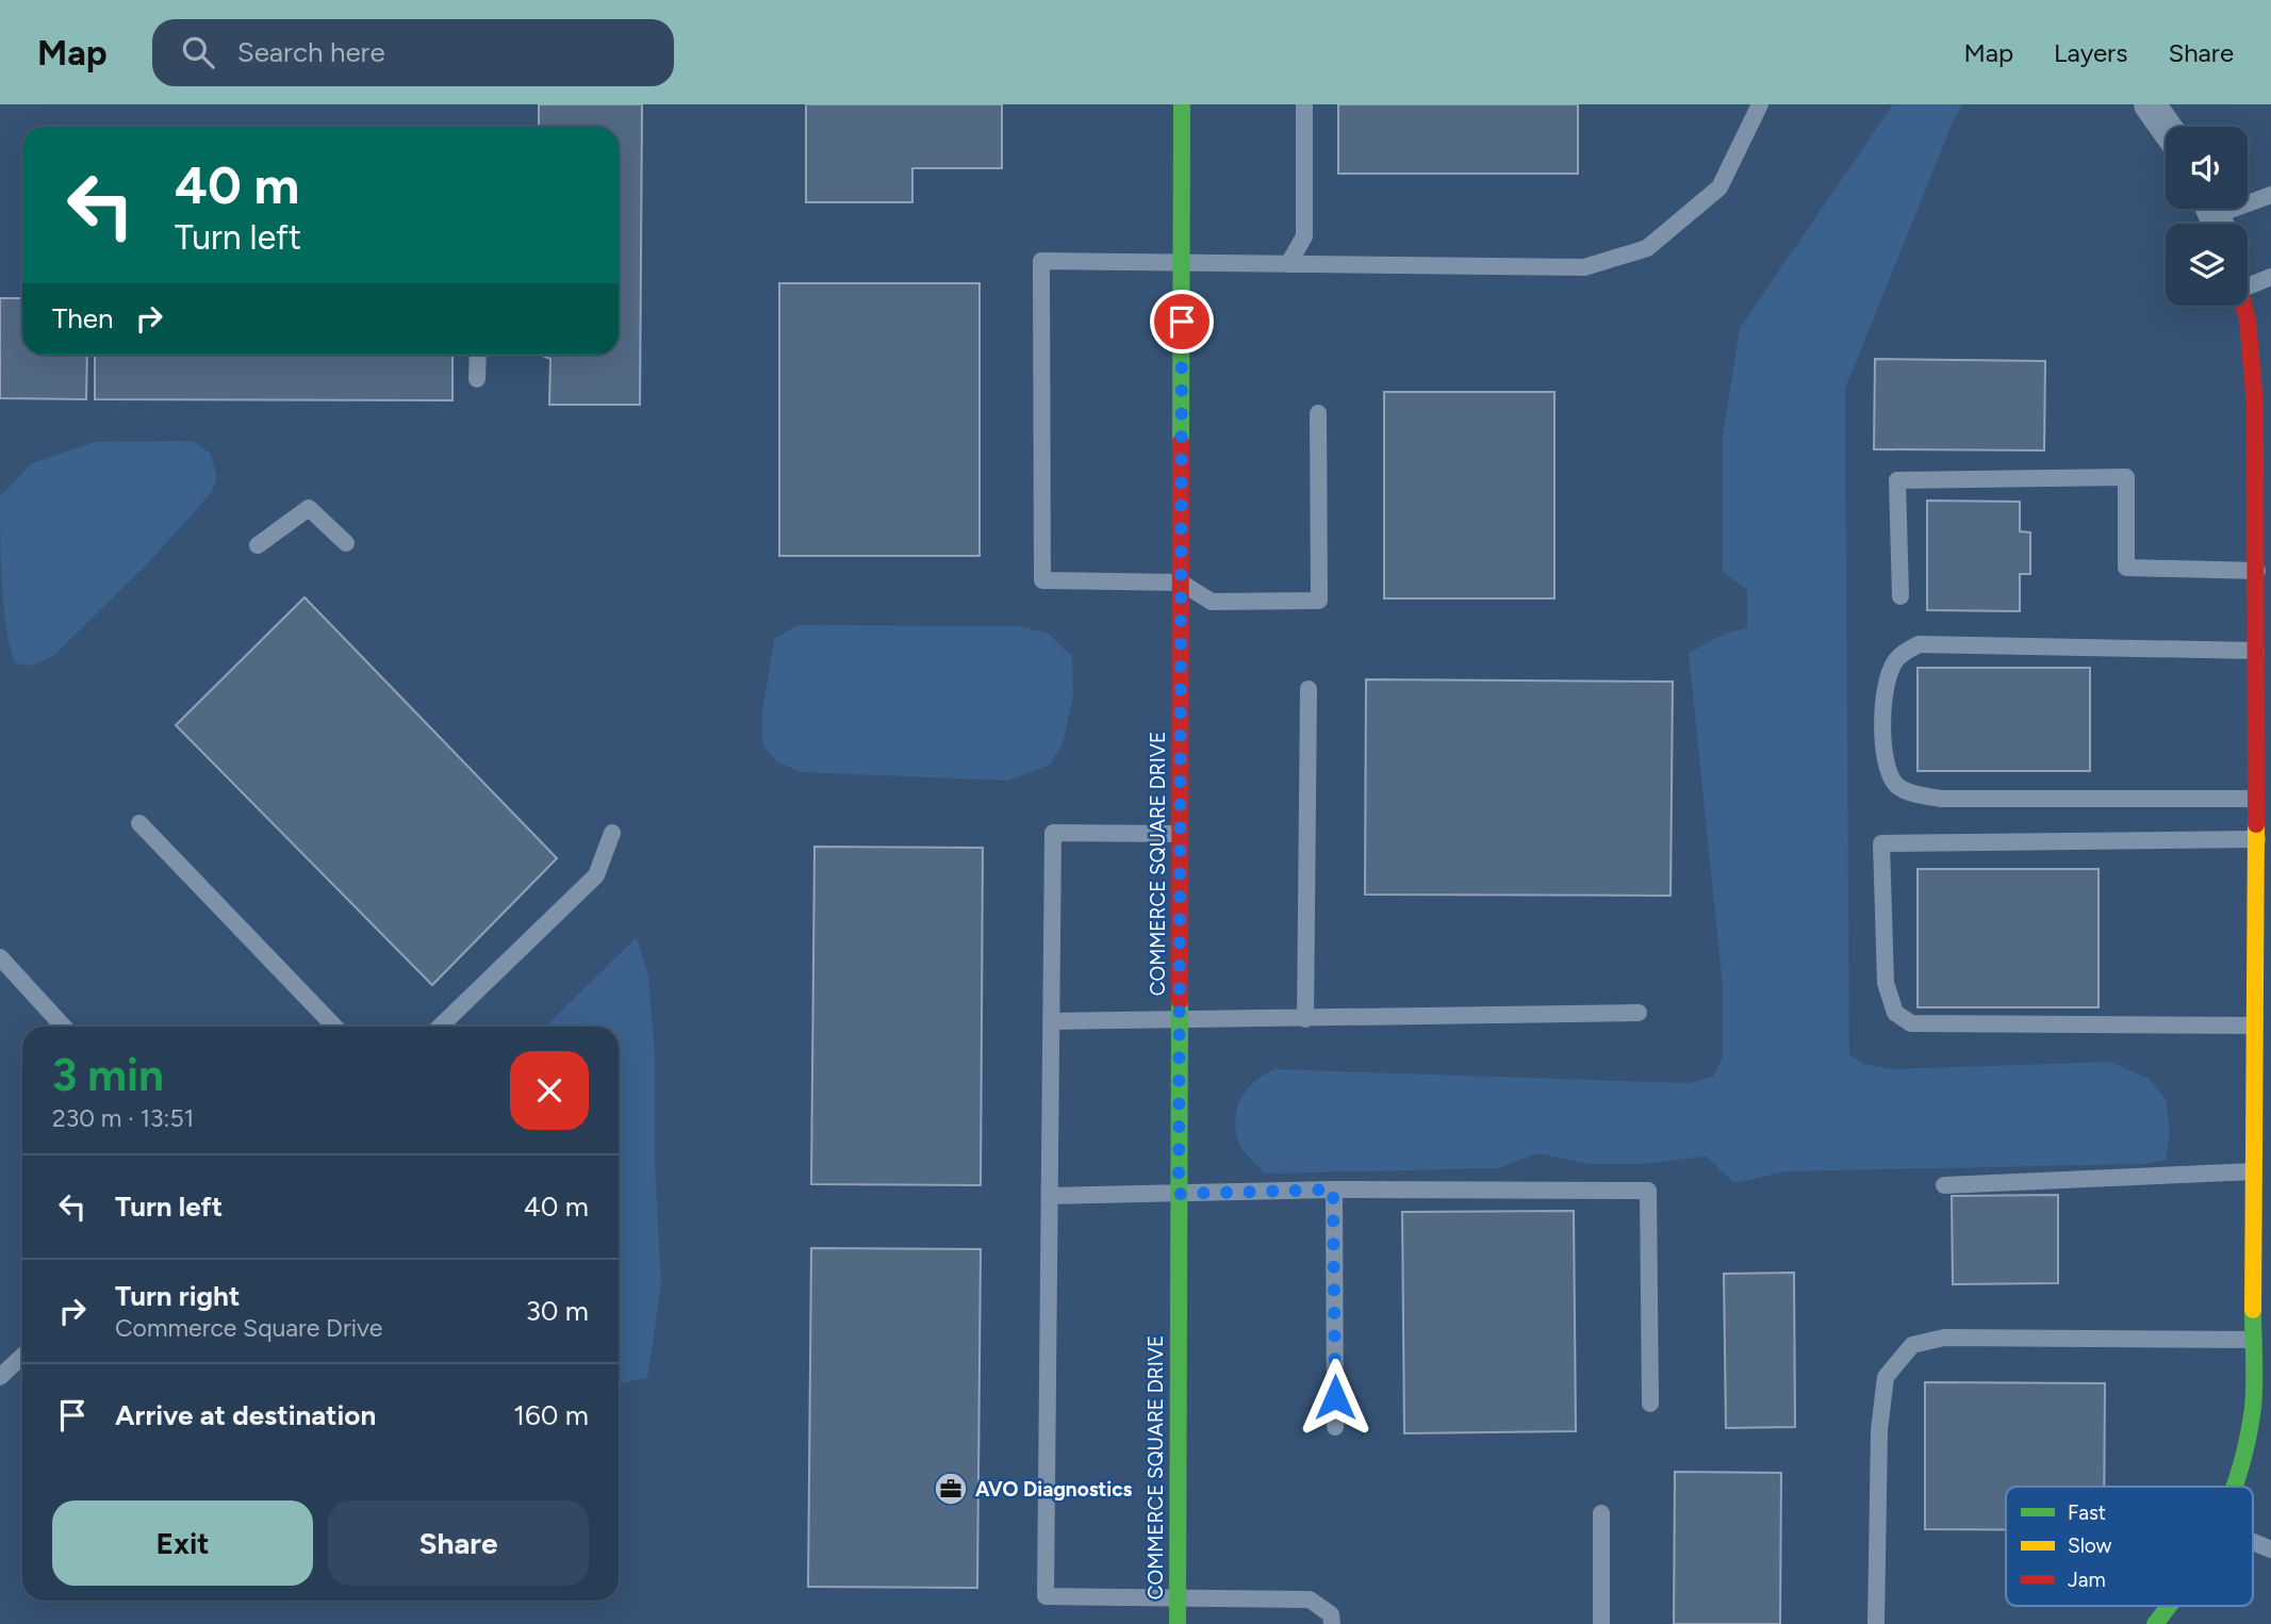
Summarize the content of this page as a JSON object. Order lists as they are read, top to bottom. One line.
{"streets":{"street":["COMMERCE SQUARE DRIVE"]},"places":{"office":["AVO Diagnostics"]},"legend":["Fast","Slow","Jam"],"page":{"header":"Map","search":"Search here","nav":["Map","Layers","Share"],"turn":["40 m","Turn left"],"then":"Then","heading":["3 min","230 m · 13:51"],"list":[{"name":"Turn left","value":"40 m"},{"name":"Turn right","note":"Commerce Square Drive","value":"30 m"},{"name":"Arrive at destination","value":"160 m"}],"buttons":["Exit","Share"]}}
